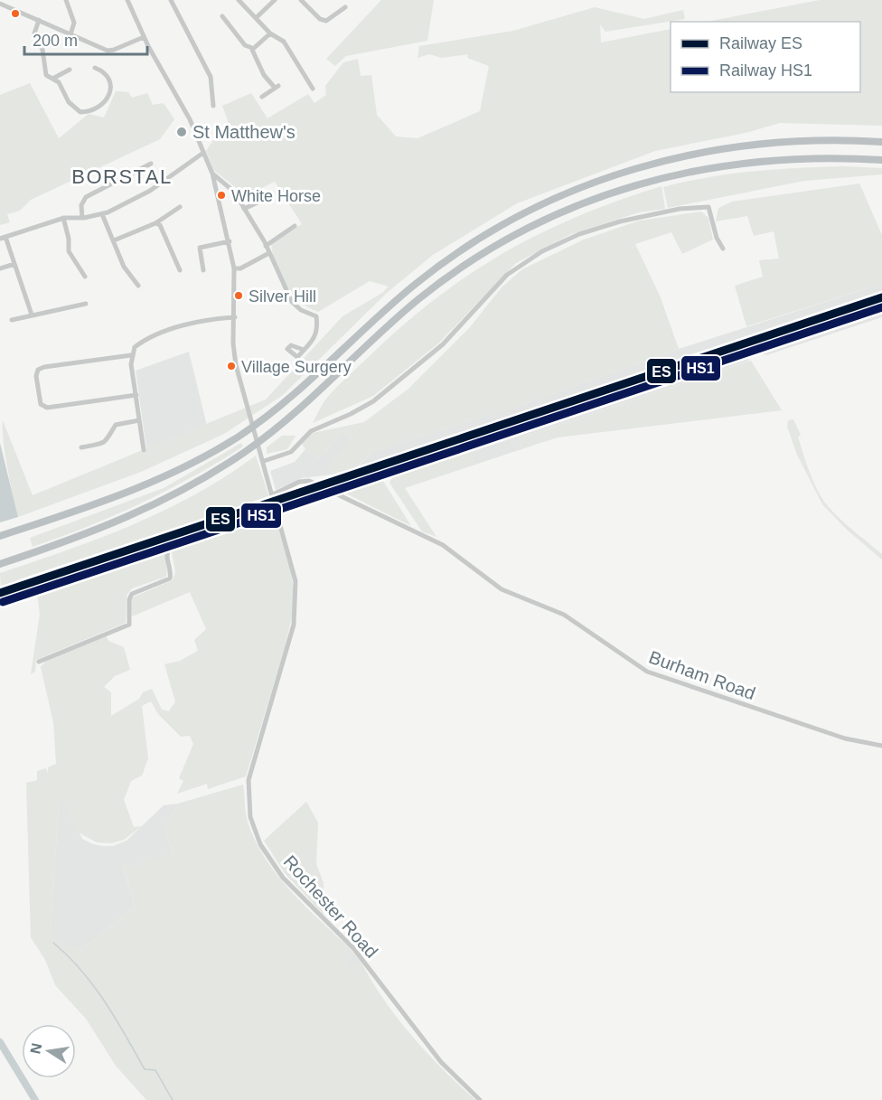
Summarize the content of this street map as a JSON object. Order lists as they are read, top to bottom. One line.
{"streets":{"street":["Burham Road","Rochester Road"]},"crossings":[["Burham Road","Rochester Road"]],"districts":["BORSTAL"],"places":["St Matthew's","White Horse","Silver Hill","Village Surgery"],"lines":["rail line ES","rail line HS1"],"legend":["Railway ES","Railway HS1"],"scale_bar":"200 m","north":"left"}
